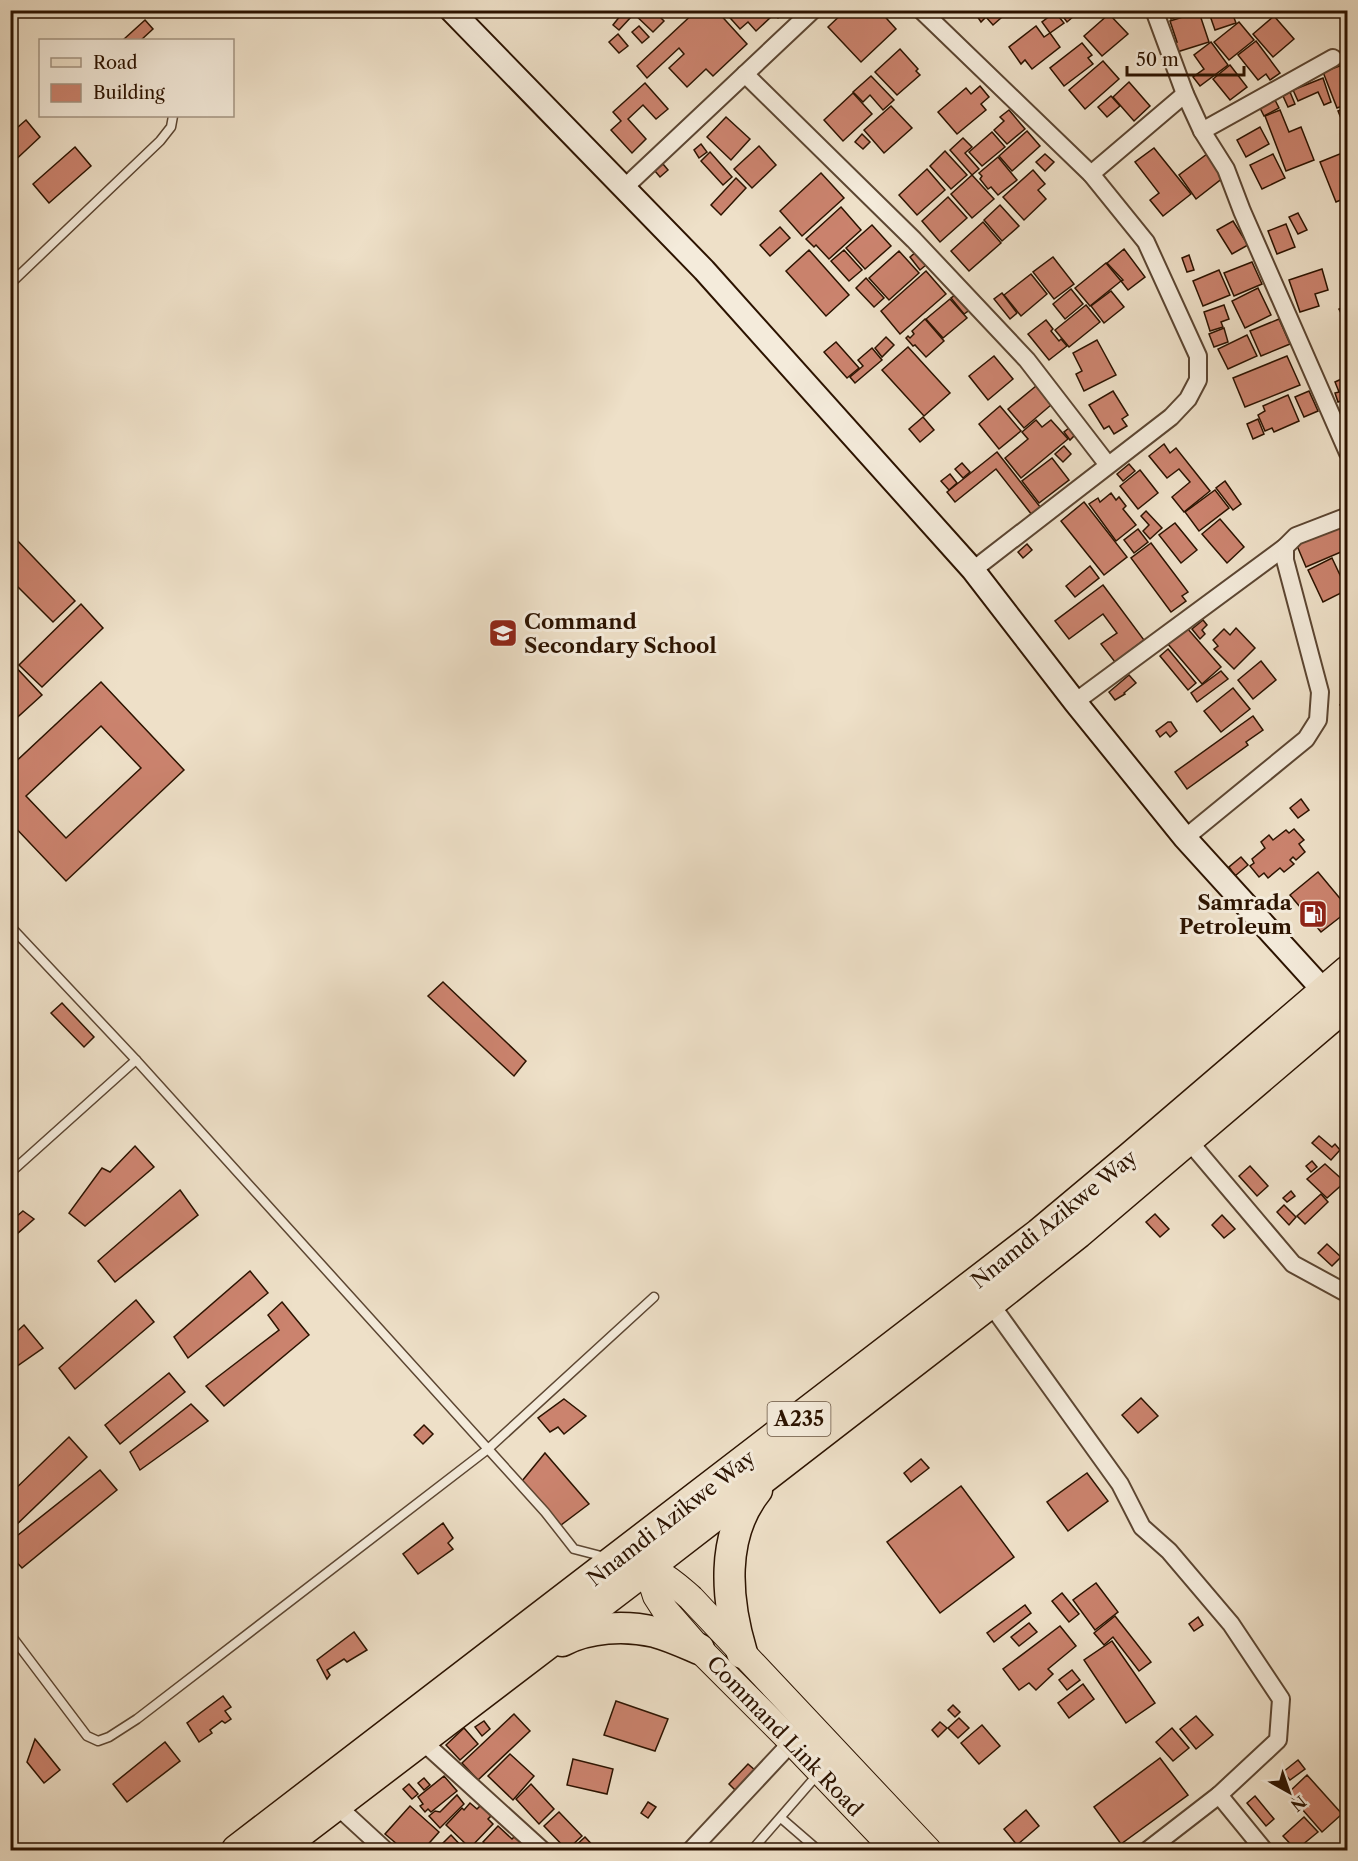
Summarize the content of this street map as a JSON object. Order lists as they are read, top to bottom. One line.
{"streets":{"highway":["Nnamdi Azikwe Way","A235"],"main road":["Command Link Road"]},"crossings":[["Nnamdi Azikwe Way","Command Link Road"]],"places":{"school or university":["Command Secondary School"],"fuel station":["Samrada Petroleum"]},"legend":["Road","Building"],"scale_bar":"50 m","north":"bottom right"}
